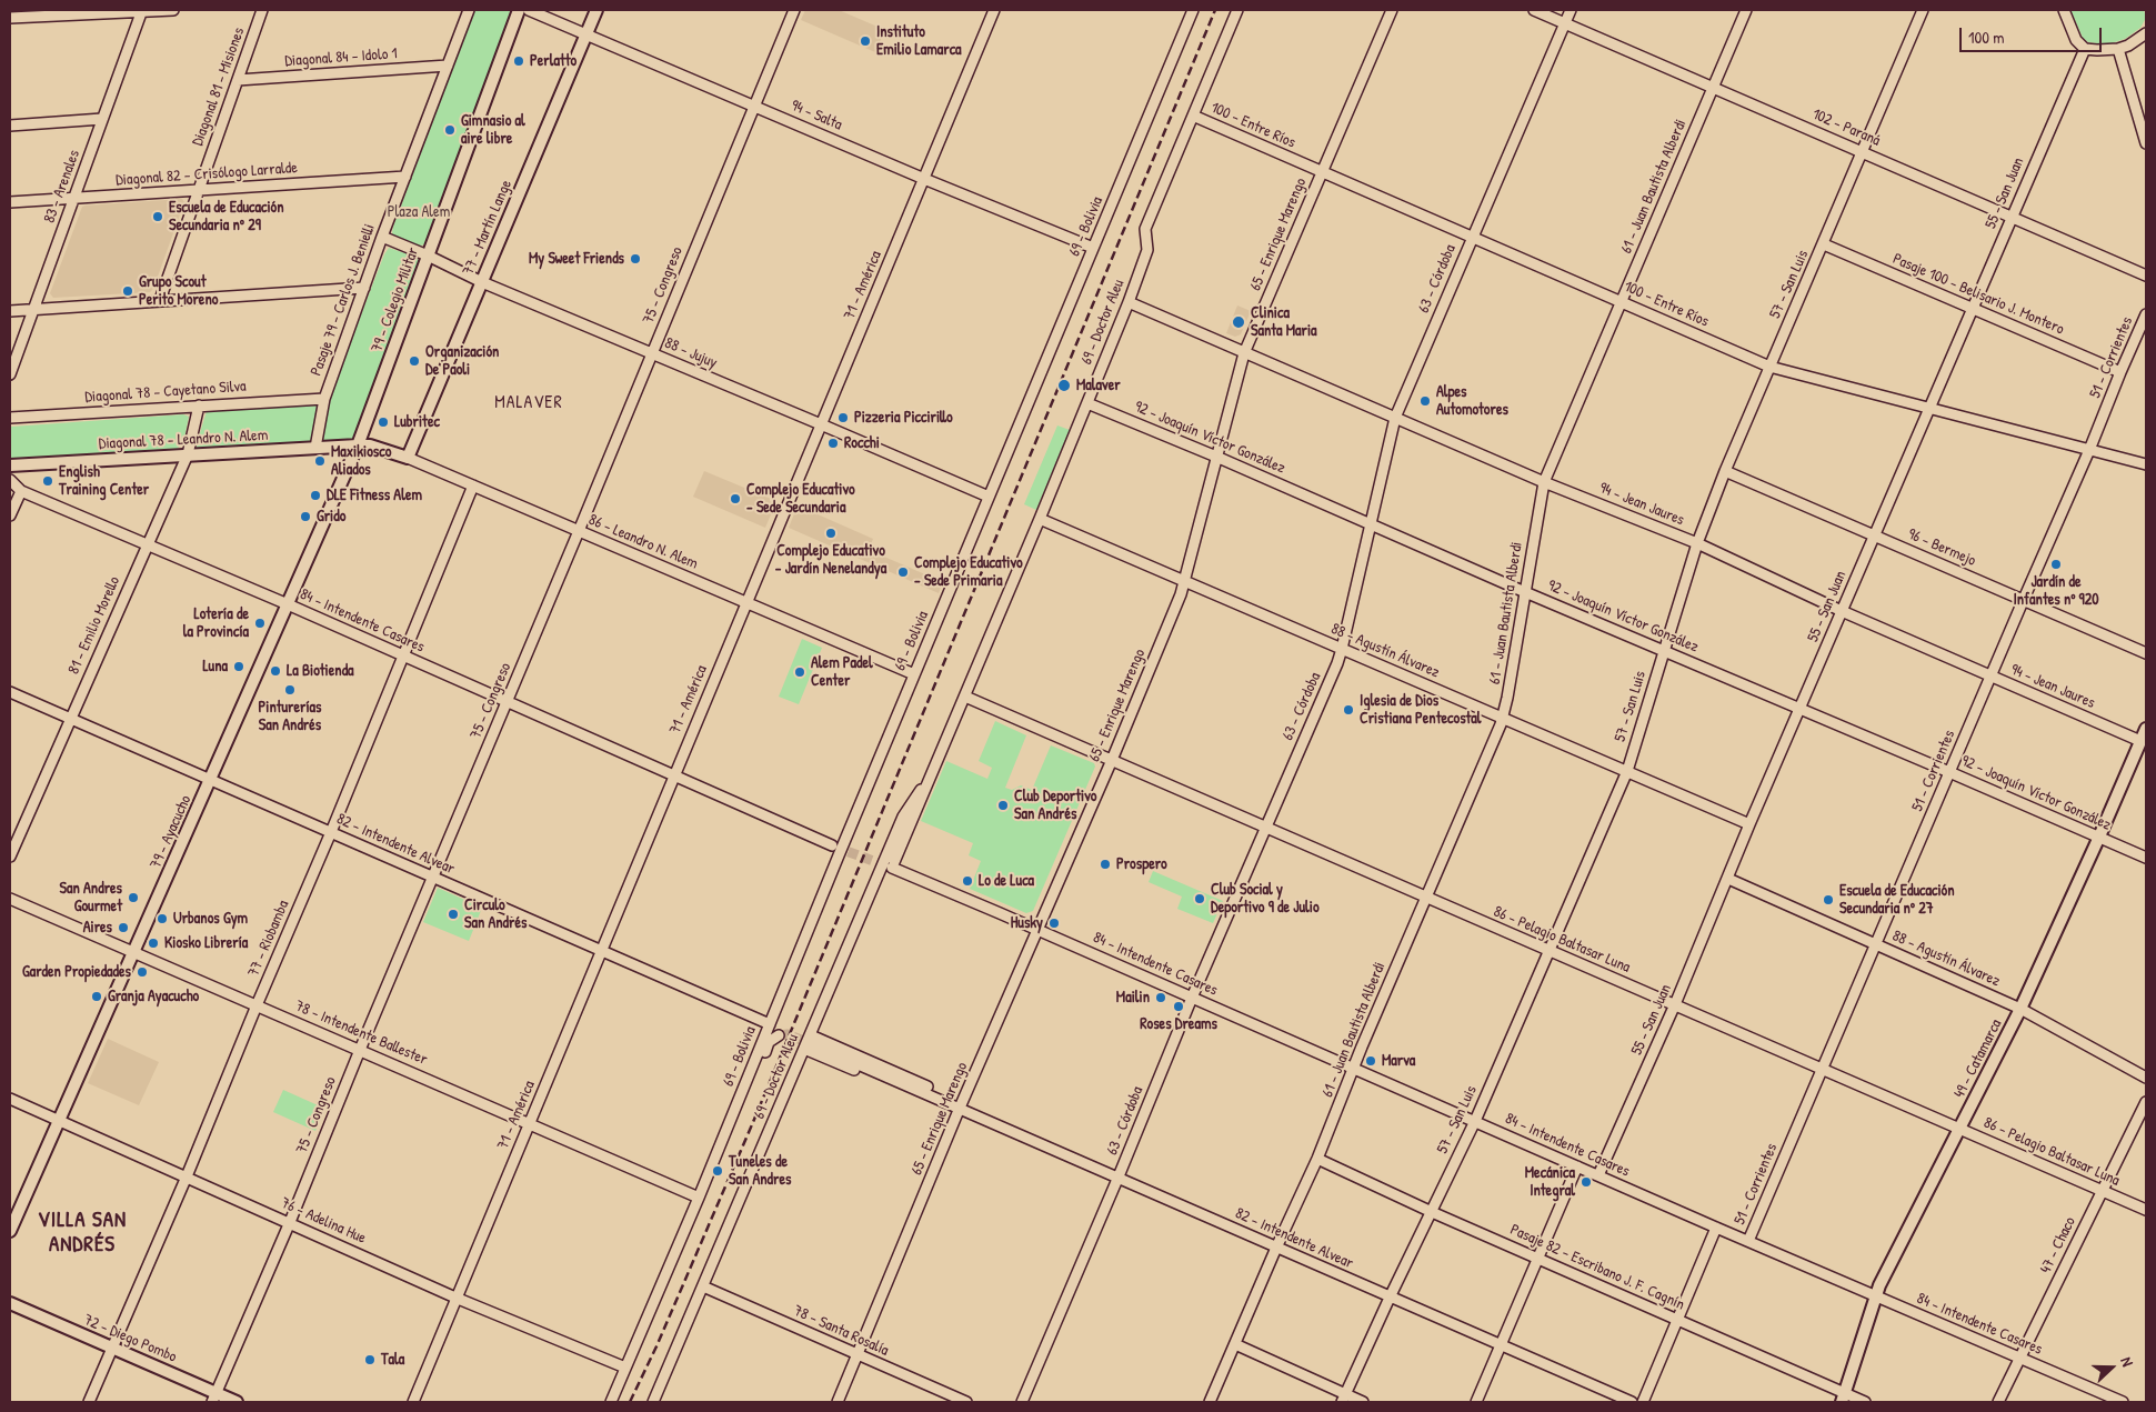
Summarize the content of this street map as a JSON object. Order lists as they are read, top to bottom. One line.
{"streets":{"street":["Diagonal 84 - Idolo 1","Diagonal 81 - Misiones","94 - Salta","100 - Entre Ríos","102 - Paraná","Diagonal 82 - Crisólogo Larralde","83 - Arenales","61 - Juan Bautista Alberdi","55 - San Juan","69 - Bolivia","77 - Martín Lange","65 - Enrique Marengo","63 - Córdoba","57 - San Luis","75 - Congreso","71 - América","Pasaje 100 - Belisario J. Montero","Pasaje 79 - Carlos J. Benielli","79 - Colegio Militar","69 - Doctor Aleu","88 - Jujuy","51 - Corrientes","Diagonal 78 - Cayetano Silva","92 - Joaquín Víctor González","Diagonal 78 - Leandro N. Alem","94 - Jean Jaures","86 - Leandro N. Alem","96 - Bermejo","84 - Intendente Casares","81 - Emilio Morello","88 - Agustín Álvarez","79 - Ayacucho","82 - Intendente Alvear","77 - Riobamba","86 - Pelagio Baltasar Luna","78 - Intendente Ballester","49 - Catamarca","76 - Adelina Hue","47 - Chaco","Pasaje 82 - Escribano J. F. Cagnín","78 - Santa Rosalía","72 - Diego Pombo"]},"crossings":[["Diagonal 84 - Idolo 1","Diagonal 81 - Misiones"],["Diagonal 84 - Idolo 1","Pasaje 79 - Carlos J. Benielli"],["Diagonal 81 - Misiones","Diagonal 82 - Crisólogo Larralde"],["94 - Salta","69 - Bolivia"],["94 - Salta","77 - Martín Lange"],["94 - Salta","75 - Congreso"],["94 - Salta","71 - América"],["100 - Entre Ríos","61 - Juan Bautista Alberdi"],["100 - Entre Ríos","55 - San Juan"],["100 - Entre Ríos","65 - Enrique Marengo"],["100 - Entre Ríos","63 - Córdoba"],["100 - Entre Ríos","57 - San Luis"],["100 - Entre Ríos","69 - Doctor Aleu"],["100 - Entre Ríos","51 - Corrientes"],["102 - Paraná","61 - Juan Bautista Alberdi"],["102 - Paraná","55 - San Juan"],["102 - Paraná","63 - Córdoba"],["102 - Paraná","57 - San Luis"],["Diagonal 82 - Crisólogo Larralde","83 - Arenales"],["Diagonal 82 - Crisólogo Larralde","Pasaje 79 - Carlos J. Benielli"],["61 - Juan Bautista Alberdi","92 - Joaquín Víctor González"],["61 - Juan Bautista Alberdi","94 - Jean Jaures"],["61 - Juan Bautista Alberdi","84 - Intendente Casares"],["61 - Juan Bautista Alberdi","88 - Agustín Álvarez"],["61 - Juan Bautista Alberdi","82 - Intendente Alvear"],["61 - Juan Bautista Alberdi","86 - Pelagio Baltasar Luna"],["61 - Juan Bautista Alberdi","Pasaje 82 - Escribano J. F. Cagnín"],["55 - San Juan","Pasaje 100 - Belisario J. Montero"],["55 - San Juan","92 - Joaquín Víctor González"],["55 - San Juan","94 - Jean Jaures"],["55 - San Juan","96 - Bermejo"],["55 - San Juan","84 - Intendente Casares"],["55 - San Juan","88 - Agustín Álvarez"],["55 - San Juan","86 - Pelagio Baltasar Luna"],["69 - Bolivia","88 - Jujuy"],["69 - Bolivia","86 - Leandro N. Alem"],["69 - Bolivia","84 - Intendente Casares"],["69 - Bolivia","82 - Intendente Alvear"],["69 - Bolivia","78 - Intendente Ballester"],["69 - Bolivia","76 - Adelina Hue"],["77 - Martín Lange","88 - Jujuy"],["77 - Martín Lange","86 - Leandro N. Alem"],["65 - Enrique Marengo","92 - Joaquín Víctor González"],["65 - Enrique Marengo","94 - Jean Jaures"],["65 - Enrique Marengo","84 - Intendente Casares"],["65 - Enrique Marengo","88 - Agustín Álvarez"],["65 - Enrique Marengo","82 - Intendente Alvear"],["65 - Enrique Marengo","86 - Pelagio Baltasar Luna"],["65 - Enrique Marengo","78 - Santa Rosalía"],["63 - Córdoba","92 - Joaquín Víctor González"],["63 - Córdoba","94 - Jean Jaures"],["63 - Córdoba","84 - Intendente Casares"],["63 - Córdoba","88 - Agustín Álvarez"],["63 - Córdoba","82 - Intendente Alvear"],["63 - Córdoba","86 - Pelagio Baltasar Luna"],["57 - San Luis","Pasaje 100 - Belisario J. Montero"],["57 - San Luis","92 - Joaquín Víctor González"],["57 - San Luis","94 - Jean Jaures"],["57 - San Luis","96 - Bermejo"],["57 - San Luis","84 - Intendente Casares"],["57 - San Luis","88 - Agustín Álvarez"],["57 - San Luis","82 - Intendente Alvear"],["57 - San Luis","86 - Pelagio Baltasar Luna"],["57 - San Luis","Pasaje 82 - Escribano J. F. Cagnín"],["75 - Congreso","88 - Jujuy"],["75 - Congreso","86 - Leandro N. Alem"],["75 - Congreso","84 - Intendente Casares"],["75 - Congreso","82 - Intendente Alvear"],["75 - Congreso","78 - Intendente Ballester"],["75 - Congreso","76 - Adelina Hue"],["75 - Congreso","72 - Diego Pombo"],["71 - América","88 - Jujuy"],["71 - América","86 - Leandro N. Alem"],["71 - América","84 - Intendente Casares"],["71 - América","82 - Intendente Alvear"],["71 - América","78 - Intendente Ballester"],["71 - América","76 - Adelina Hue"],["Pasaje 100 - Belisario J. Montero","51 - Corrientes"],["Pasaje 79 - Carlos J. Benielli","88 - Jujuy"],["Pasaje 79 - Carlos J. Benielli","Diagonal 78 - Cayetano Silva"],["Pasaje 79 - Carlos J. Benielli","Diagonal 78 - Leandro N. Alem"],["79 - Colegio Militar","88 - Jujuy"],["79 - Colegio Militar","Diagonal 78 - Leandro N. Alem"],["79 - Colegio Militar","86 - Leandro N. Alem"],["79 - Colegio Militar","79 - Ayacucho"],["69 - Doctor Aleu","92 - Joaquín Víctor González"],["69 - Doctor Aleu","94 - Jean Jaures"],["69 - Doctor Aleu","84 - Intendente Casares"],["69 - Doctor Aleu","88 - Agustín Álvarez"],["69 - Doctor Aleu","82 - Intendente Alvear"],["69 - Doctor Aleu","86 - Pelagio Baltasar Luna"],["69 - Doctor Aleu","78 - Santa Rosalía"],["51 - Corrientes","92 - Joaquín Víctor González"],["51 - Corrientes","94 - Jean Jaures"],["51 - Corrientes","96 - Bermejo"],["51 - Corrientes","84 - Intendente Casares"],["51 - Corrientes","88 - Agustín Álvarez"],["51 - Corrientes","86 - Pelagio Baltasar Luna"],["51 - Corrientes","Pasaje 82 - Escribano J. F. Cagnín"],["Diagonal 78 - Cayetano Silva","81 - Emilio Morello"],["92 - Joaquín Víctor González","49 - Catamarca"],["Diagonal 78 - Leandro N. Alem","86 - Leandro N. Alem"],["Diagonal 78 - Leandro N. Alem","81 - Emilio Morello"],["Diagonal 78 - Leandro N. Alem","79 - Ayacucho"],["94 - Jean Jaures","49 - Catamarca"],["86 - Leandro N. Alem","79 - Ayacucho"],["86 - Leandro N. Alem","77 - Riobamba"],["84 - Intendente Casares","81 - Emilio Morello"],["84 - Intendente Casares","79 - Ayacucho"],["84 - Intendente Casares","77 - Riobamba"],["84 - Intendente Casares","49 - Catamarca"],["84 - Intendente Casares","47 - Chaco"],["81 - Emilio Morello","82 - Intendente Alvear"],["88 - Agustín Álvarez","49 - Catamarca"],["79 - Ayacucho","82 - Intendente Alvear"],["79 - Ayacucho","78 - Intendente Ballester"],["79 - Ayacucho","76 - Adelina Hue"],["82 - Intendente Alvear","77 - Riobamba"],["77 - Riobamba","78 - Intendente Ballester"],["77 - Riobamba","76 - Adelina Hue"],["77 - Riobamba","72 - Diego Pombo"],["86 - Pelagio Baltasar Luna","49 - Catamarca"],["86 - Pelagio Baltasar Luna","47 - Chaco"],["49 - Catamarca","Pasaje 82 - Escribano J. F. Cagnín"]],"districts":["MALAVER","VILLA SAN ANDRÉS"],"parks":["Plaza Alem"],"places":["Instituto Emilio Lamarca","Perlatto","Gimnasio al aire libre","Escuela de Educación Secundaria nº 29","My Sweet Friends","Grupo Scout Perito Moreno","Clinica Santa Maria","Organización De Paoli","Malaver","Alpes Automotores","Pizzeria Piccirillo","Lubritec","Rocchi","Maxikiosco Aliados","English Training Center","DLE Fitness Alem","Complejo Educativo - Sede Secundaria","Grido","Complejo Educativo - Jardín Nenelandya","Jardín de Infantes nº 920","Complejo Educativo - Sede Primaria","Lotería de la Provincía","Luna","La Biotienda","Alem Padel Center","Pinturerías San Andrés","Iglesia de Dios Cristiana Pentecostal","Club Deportivo San Andrés","Prospero","Lo de Luca","San Andres Gourmet","Club Social y Deportivo 9 de Julio","Escuela de Educación Secundaria nº 27","Circulo San Andrés","Urbanos Gym","Husky","Aires","Kiosko Librería","Garden Propiedades","Granja Ayacucho","Mailin","Roses Dreams","Marva","Tuneles de San Andres","Mecánica Integral","Tala"],"scale_bar":"100 m","north":"right"}
